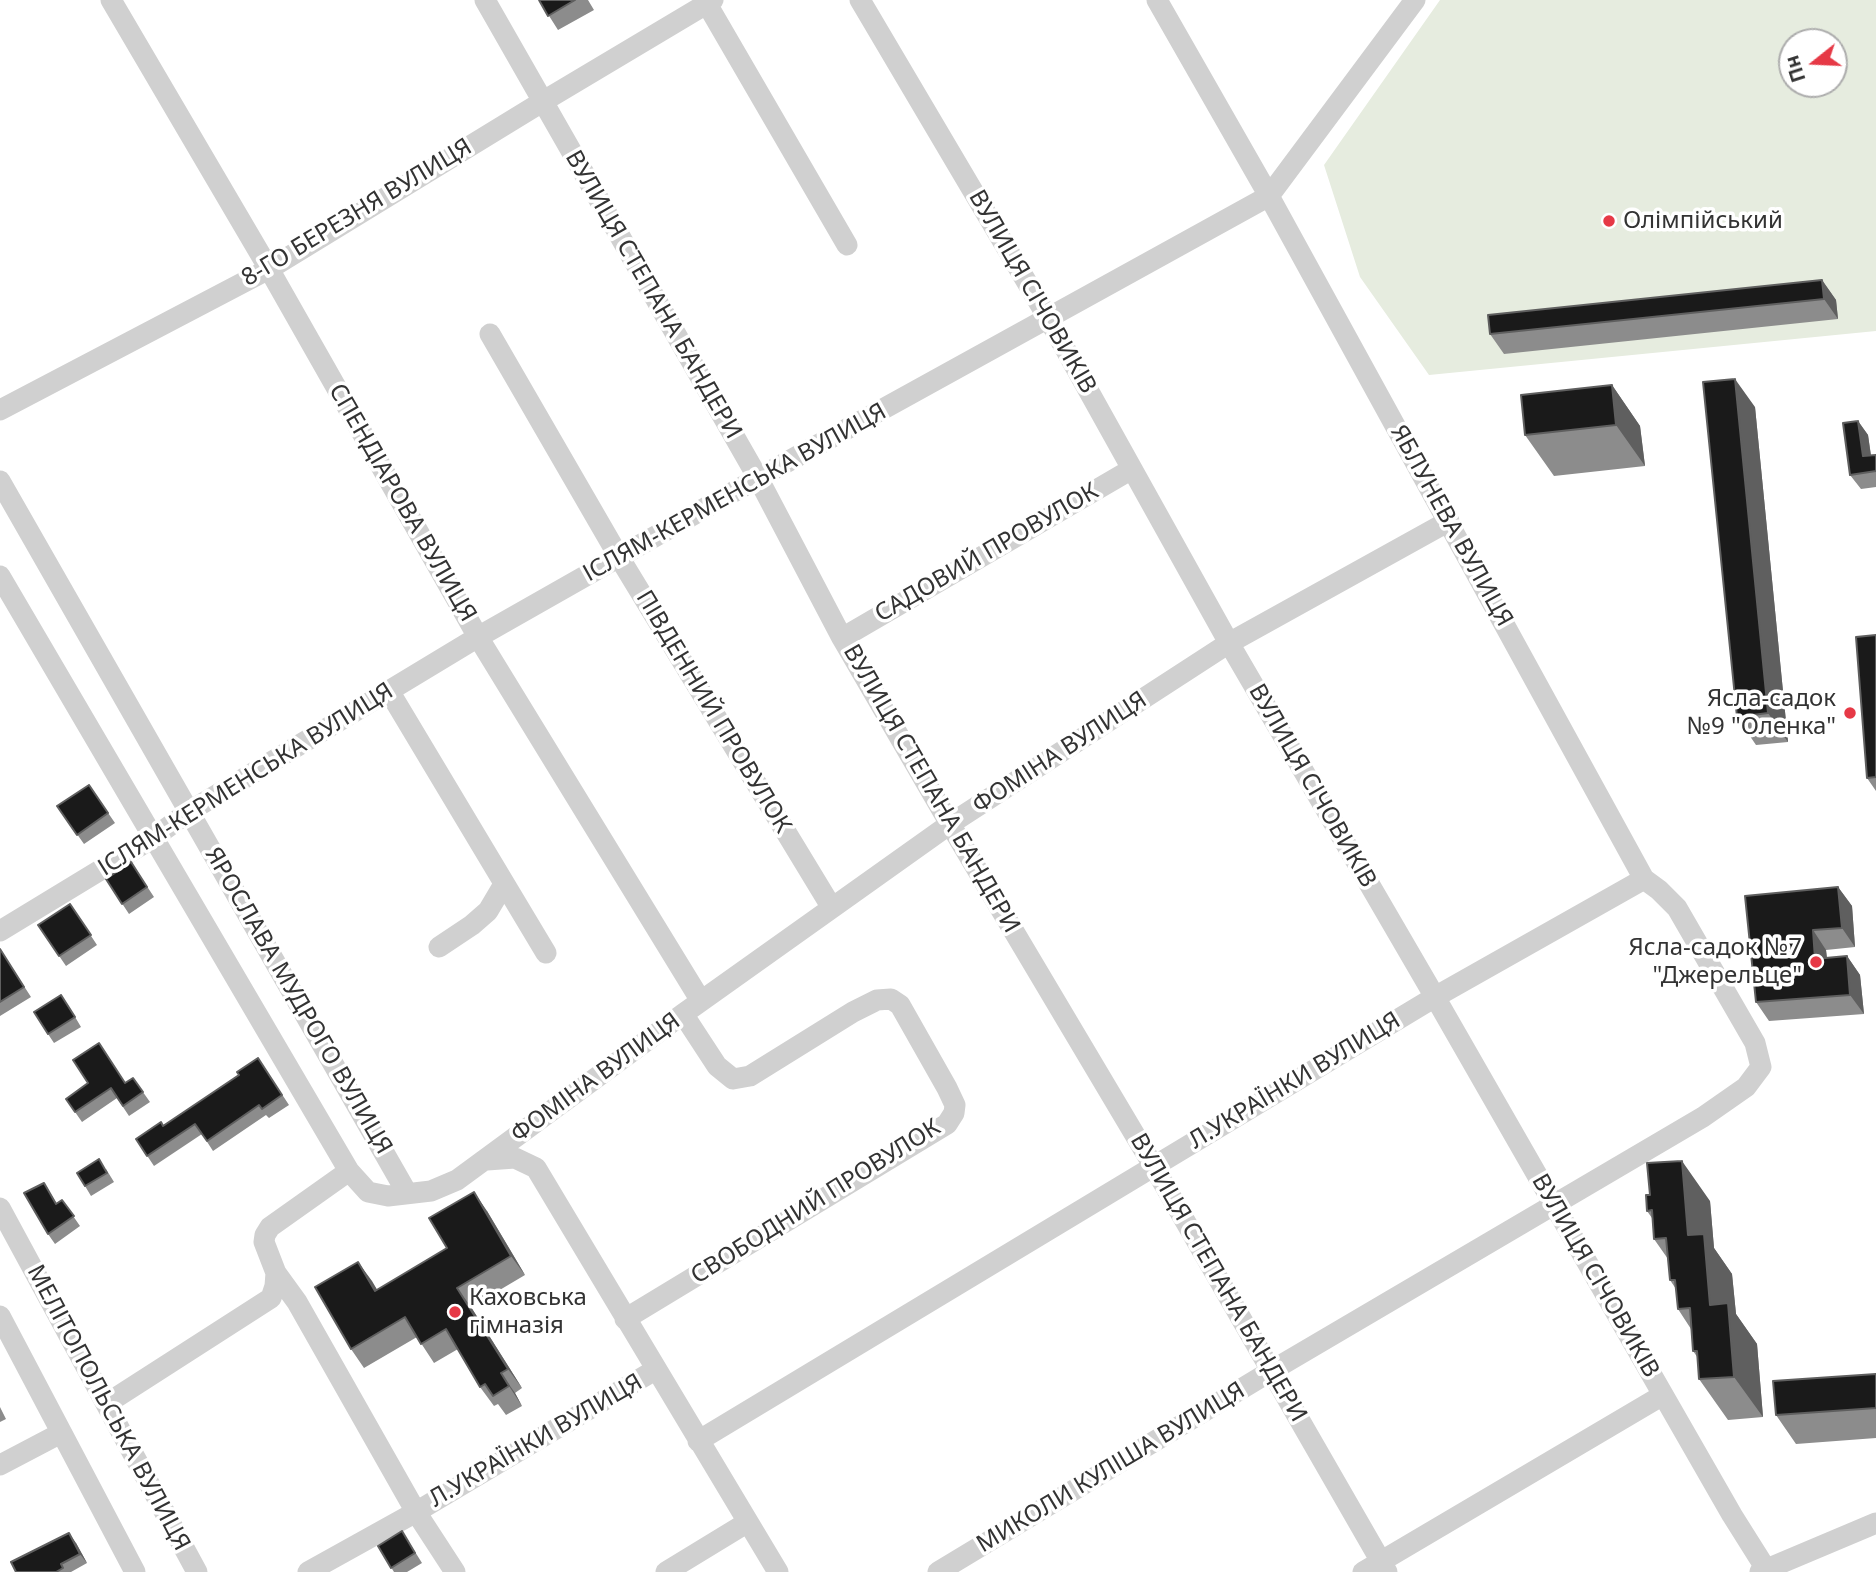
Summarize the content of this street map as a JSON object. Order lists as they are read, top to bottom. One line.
{"streets":{"street":["8-ГО БЕРЕЗНЯ ВУЛИЦЯ","ВУЛИЦЯ СІЧОВИКІВ","ВУЛИЦЯ СТЕПАНА БАНДЕРИ","ІСЛЯМ-КЕРМЕНСЬКА ВУЛИЦЯ","СПЕНДІАРОВА ВУЛИЦЯ","ЯБЛУНЕВА ВУЛИЦЯ","САДОВИЙ ПРОВУЛОК","ПІВДЕННИЙ ПРОВУЛОК","ФОМІНА ВУЛИЦЯ","ЯРОСЛАВА МУДРОГО ВУЛИЦЯ","Л.УКРАЇНКИ ВУЛИЦЯ","СВОБОДНИЙ ПРОВУЛОК","МЕЛІТОПОЛЬСЬКА ВУЛИЦЯ","МИКОЛИ КУЛІША ВУЛИЦЯ"]},"crossings":[["8-ГО БЕРЕЗНЯ ВУЛИЦЯ","ВУЛИЦЯ СТЕПАНА БАНДЕРИ"],["8-ГО БЕРЕЗНЯ ВУЛИЦЯ","СПЕНДІАРОВА ВУЛИЦЯ"],["ВУЛИЦЯ СІЧОВИКІВ","ІСЛЯМ-КЕРМЕНСЬКА ВУЛИЦЯ"],["ВУЛИЦЯ СІЧОВИКІВ","САДОВИЙ ПРОВУЛОК"],["ВУЛИЦЯ СІЧОВИКІВ","ФОМІНА ВУЛИЦЯ"],["ВУЛИЦЯ СІЧОВИКІВ","Л.УКРАЇНКИ ВУЛИЦЯ"],["ВУЛИЦЯ СІЧОВИКІВ","МИКОЛИ КУЛІША ВУЛИЦЯ"],["ВУЛИЦЯ СТЕПАНА БАНДЕРИ","ІСЛЯМ-КЕРМЕНСЬКА ВУЛИЦЯ"],["ВУЛИЦЯ СТЕПАНА БАНДЕРИ","САДОВИЙ ПРОВУЛОК"],["ВУЛИЦЯ СТЕПАНА БАНДЕРИ","ФОМІНА ВУЛИЦЯ"],["ВУЛИЦЯ СТЕПАНА БАНДЕРИ","Л.УКРАЇНКИ ВУЛИЦЯ"],["ВУЛИЦЯ СТЕПАНА БАНДЕРИ","МИКОЛИ КУЛІША ВУЛИЦЯ"],["ІСЛЯМ-КЕРМЕНСЬКА ВУЛИЦЯ","СПЕНДІАРОВА ВУЛИЦЯ"],["ІСЛЯМ-КЕРМЕНСЬКА ВУЛИЦЯ","ЯБЛУНЕВА ВУЛИЦЯ"],["ІСЛЯМ-КЕРМЕНСЬКА ВУЛИЦЯ","ПІВДЕННИЙ ПРОВУЛОК"],["ІСЛЯМ-КЕРМЕНСЬКА ВУЛИЦЯ","ЯРОСЛАВА МУДРОГО ВУЛИЦЯ"],["СПЕНДІАРОВА ВУЛИЦЯ","ФОМІНА ВУЛИЦЯ"],["ЯБЛУНЕВА ВУЛИЦЯ","ФОМІНА ВУЛИЦЯ"],["ЯБЛУНЕВА ВУЛИЦЯ","Л.УКРАЇНКИ ВУЛИЦЯ"],["ЯБЛУНЕВА ВУЛИЦЯ","МИКОЛИ КУЛІША ВУЛИЦЯ"],["ПІВДЕННИЙ ПРОВУЛОК","ФОМІНА ВУЛИЦЯ"],["ФОМІНА ВУЛИЦЯ","ЯРОСЛАВА МУДРОГО ВУЛИЦЯ"],["ФОМІНА ВУЛИЦЯ","СВОБОДНИЙ ПРОВУЛОК"]],"places":["Олімпійський","Ясла-садок №9 \"Оленка\"","Ясла-садок №7 \"Джерельце\"","Каховська гімназія"],"north":"left"}
